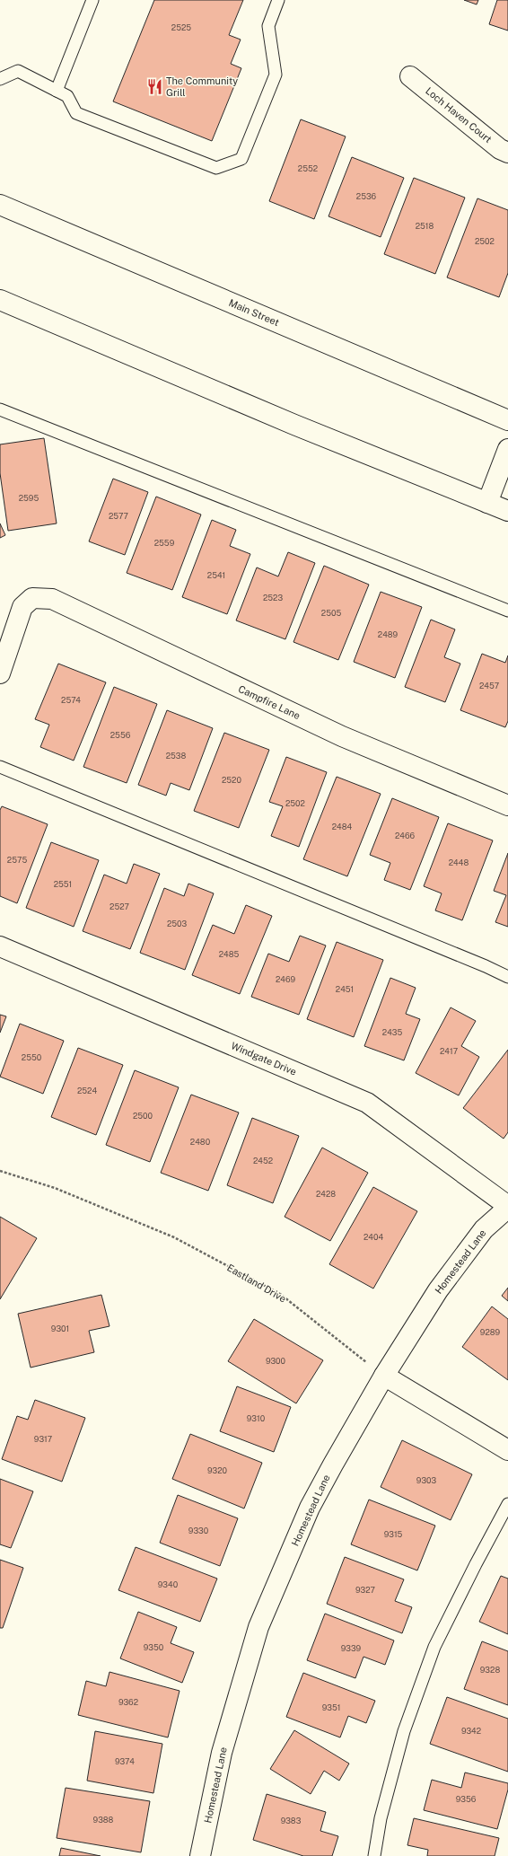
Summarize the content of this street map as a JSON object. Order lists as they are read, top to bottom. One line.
{"streets":{"street":["Loch Haven Court","Main Street","Campfire Lane","Windgate Drive","Homestead Lane"],"path":["Eastland Drive"]},"crossings":[["Windgate Drive","Homestead Lane"],["Homestead Lane","Eastland Drive"]],"places":{"restaurant":["The Community Grill"]},"house_numbers":["2525","2552","2536","2518","2502","2595","2577","2559","2541","2523","2505","2489","2457","2574","2556","2538","2520","2502","2484","2466","2575","2448","2551","2527","2503","2485","2469","2451","2435","2417","2550","2524","2500","2480","2452","2428","2404","9301","9289","9300","9310","9317","9320","9303","9330","9315","9340","9327","9350","9339","9328","9362","9351","9342","9374","9356","9388","9383"]}
